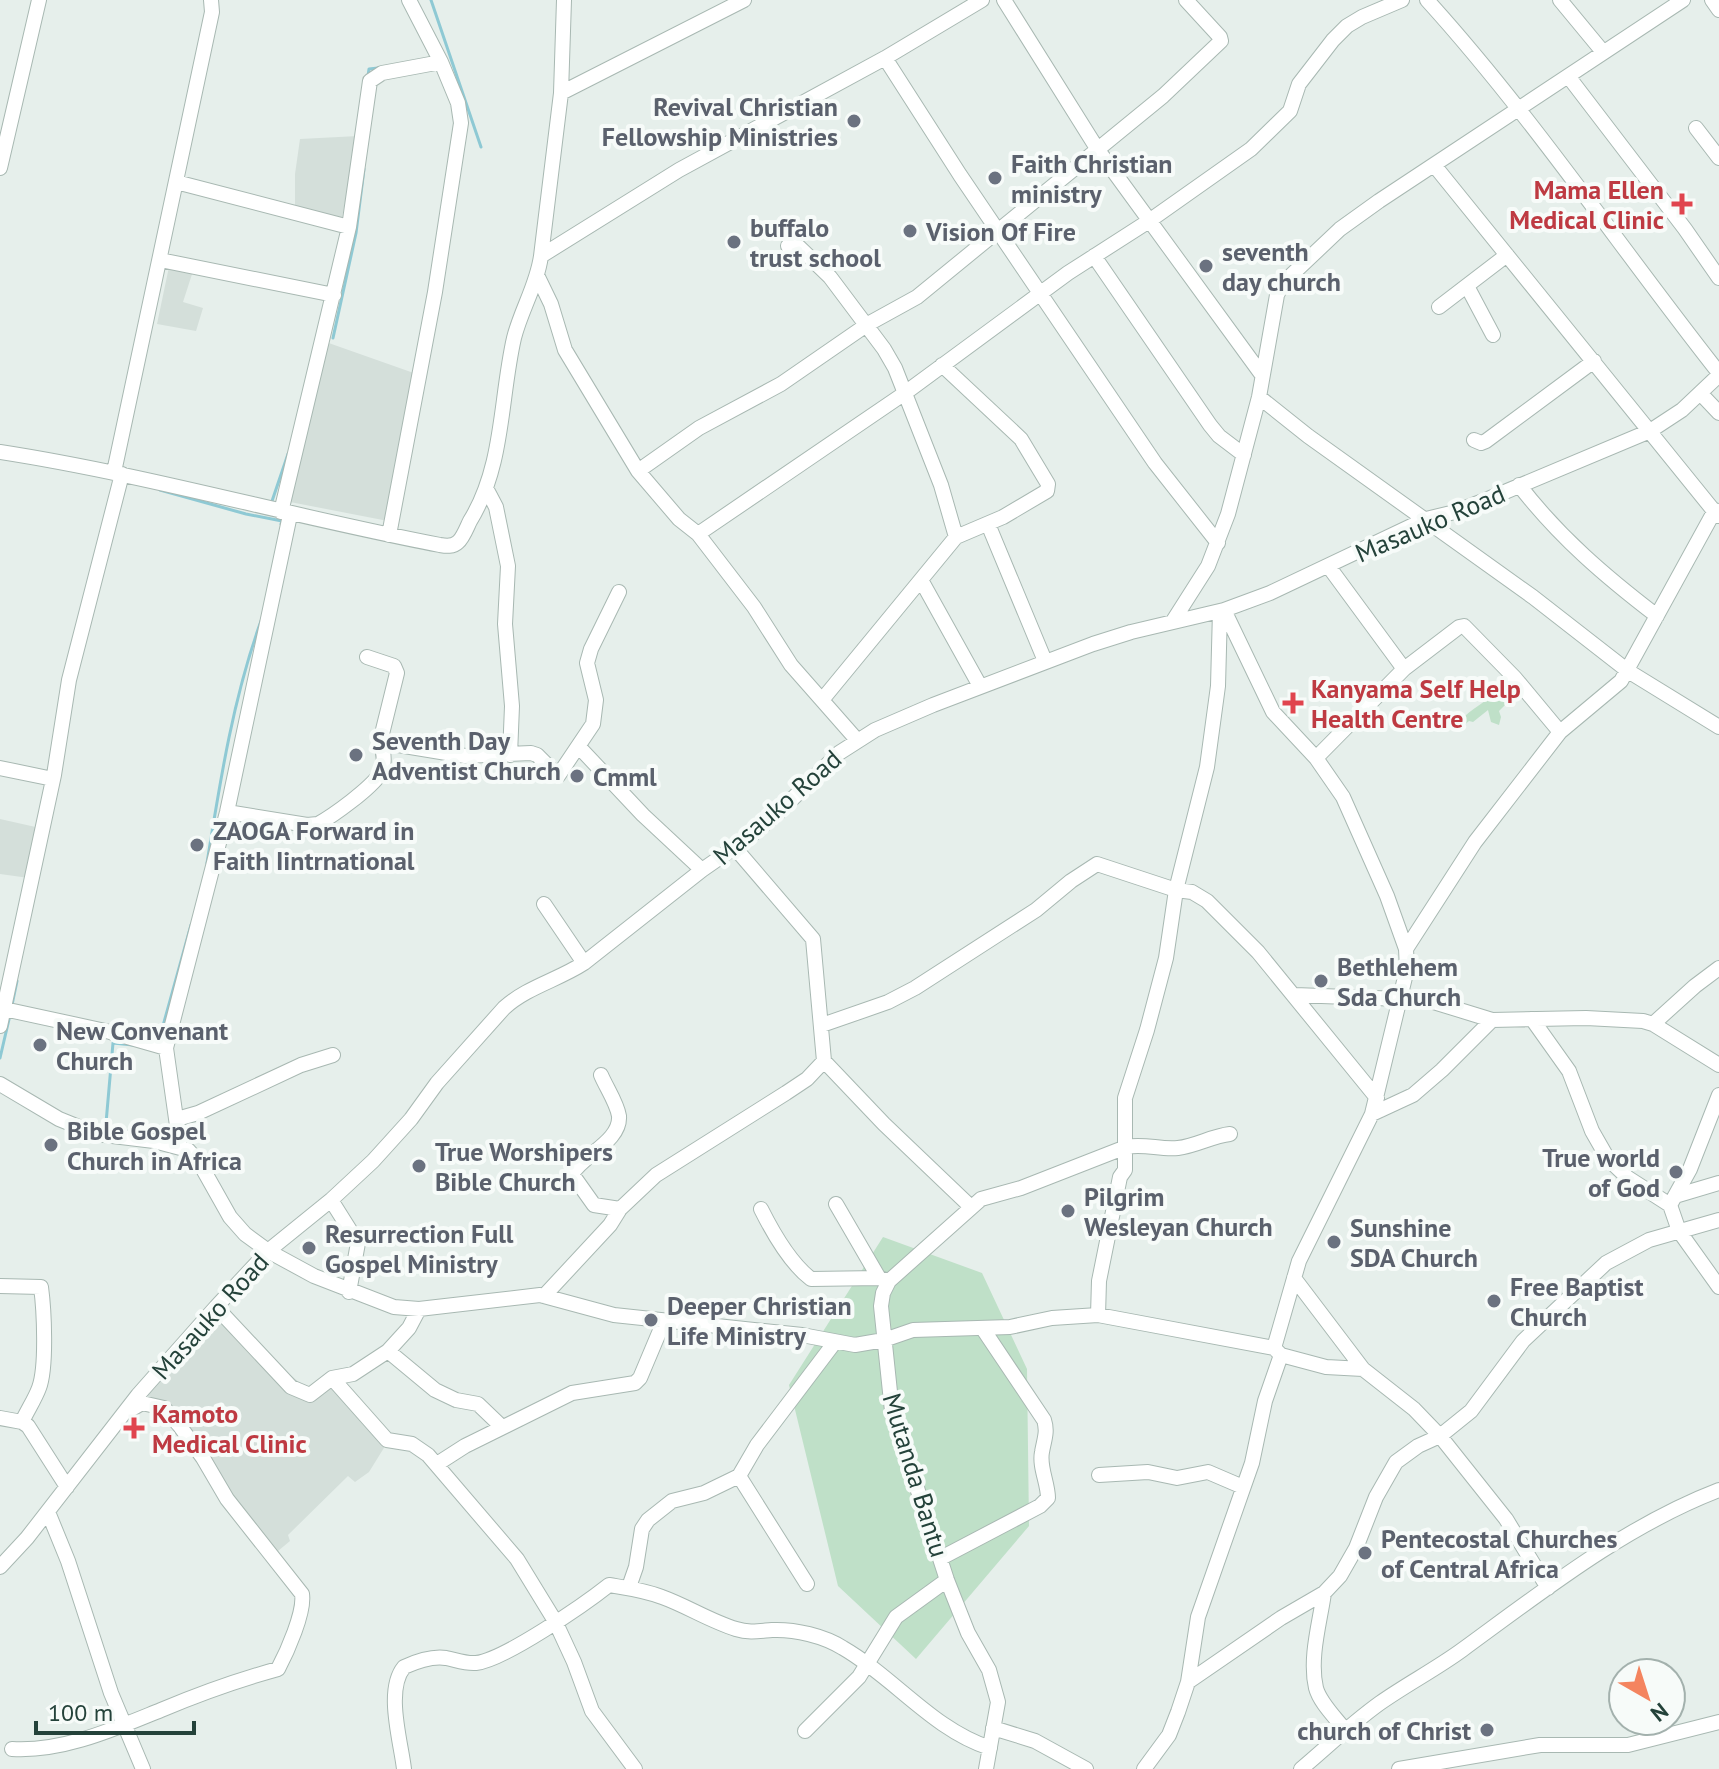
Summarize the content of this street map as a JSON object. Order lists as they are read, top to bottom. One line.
{"streets":{"street":["Masauko Road","Mutanda Bantu"]},"places":{"other":["Revival Christian Fellowship Ministries","Faith Christian ministry","Vision Of Fire","buffalo trust school","seventh day church","Seventh Day Adventist Church","Cmml","ZAOGA Forward in Faith Iintrnational","Bethlehem Sda Church","New Convenant Church","Bible Gospel Church in Africa","True Worshipers Bible Church","True world of God","Pilgrim Wesleyan Church","Sunshine SDA Church","Resurrection Full Gospel Ministry","Free Baptist Church","Deeper Christian Life Ministry","Pentecostal Churches of Central Africa","church of Christ"],"health":["Mama Ellen Medical Clinic","Kanyama Self Help Health Centre","Kamoto Medical Clinic"]},"scale_bar":"100 m","north":"bottom right"}
